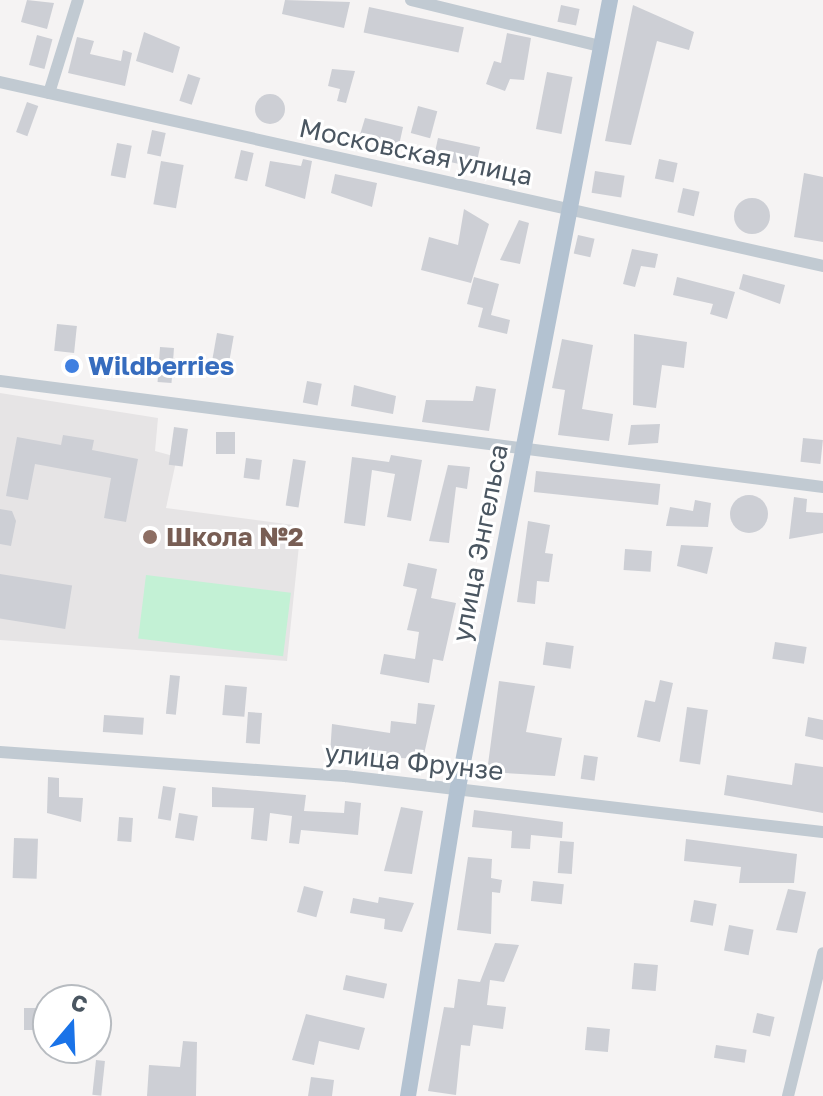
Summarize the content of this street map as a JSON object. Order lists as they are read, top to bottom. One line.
{"streets":{"main road":["улица Энгельса"],"street":["Московская улица","улица Фрунзе"]},"crossings":[["Московская улица","улица Энгельса"],["улица Энгельса","улица Фрунзе"]],"places":["Wildberries","Школа №2"],"north":"top"}
